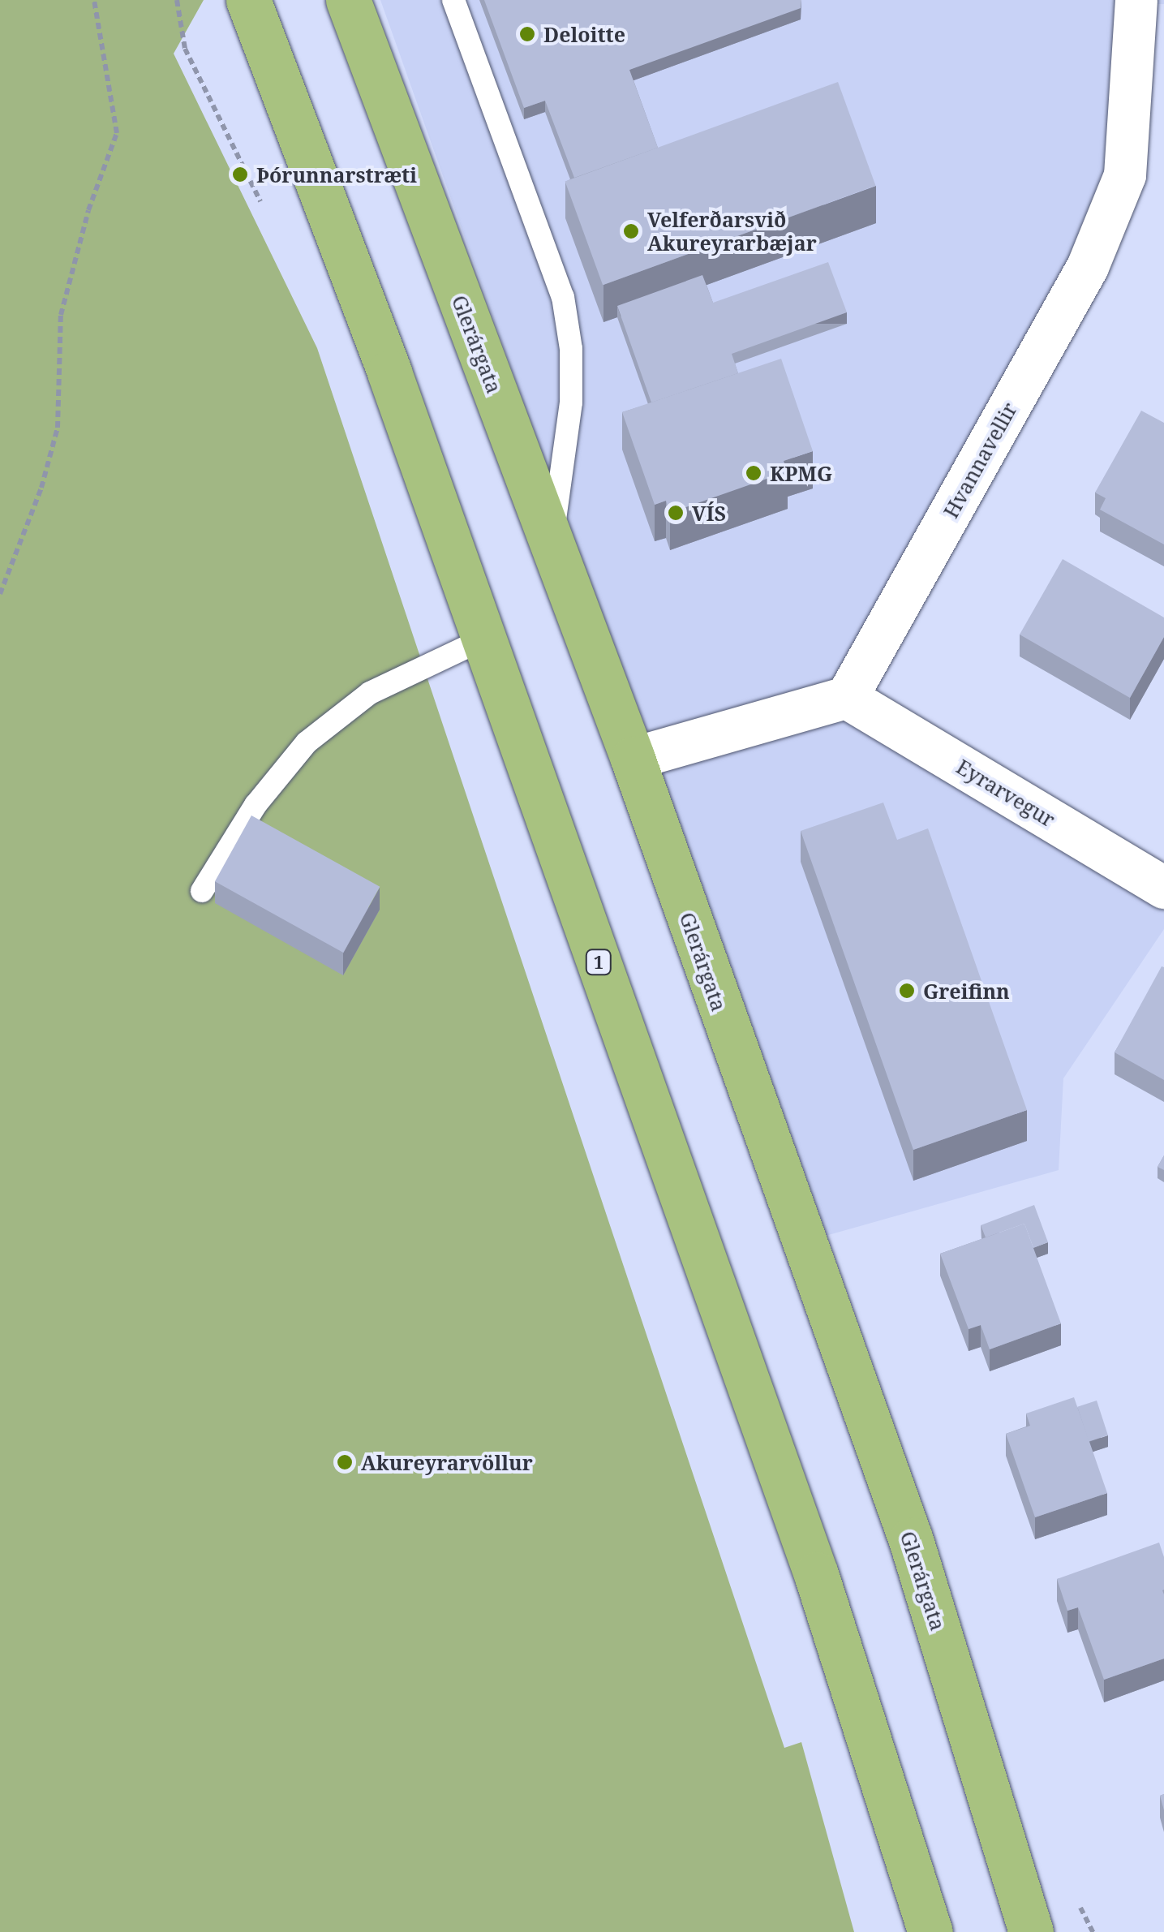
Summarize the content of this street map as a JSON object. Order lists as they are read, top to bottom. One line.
{"streets":{"highway":["Glerárgata","1"],"street":["Hvannavellir","Eyrarvegur"]},"crossings":[["Hvannavellir","Eyrarvegur"]],"places":["Deloitte","Þórunnarstræti","Velferðarsvið Akureyrarbæjar","KPMG","VÍS","Greifinn","Akureyrarvöllur"]}
